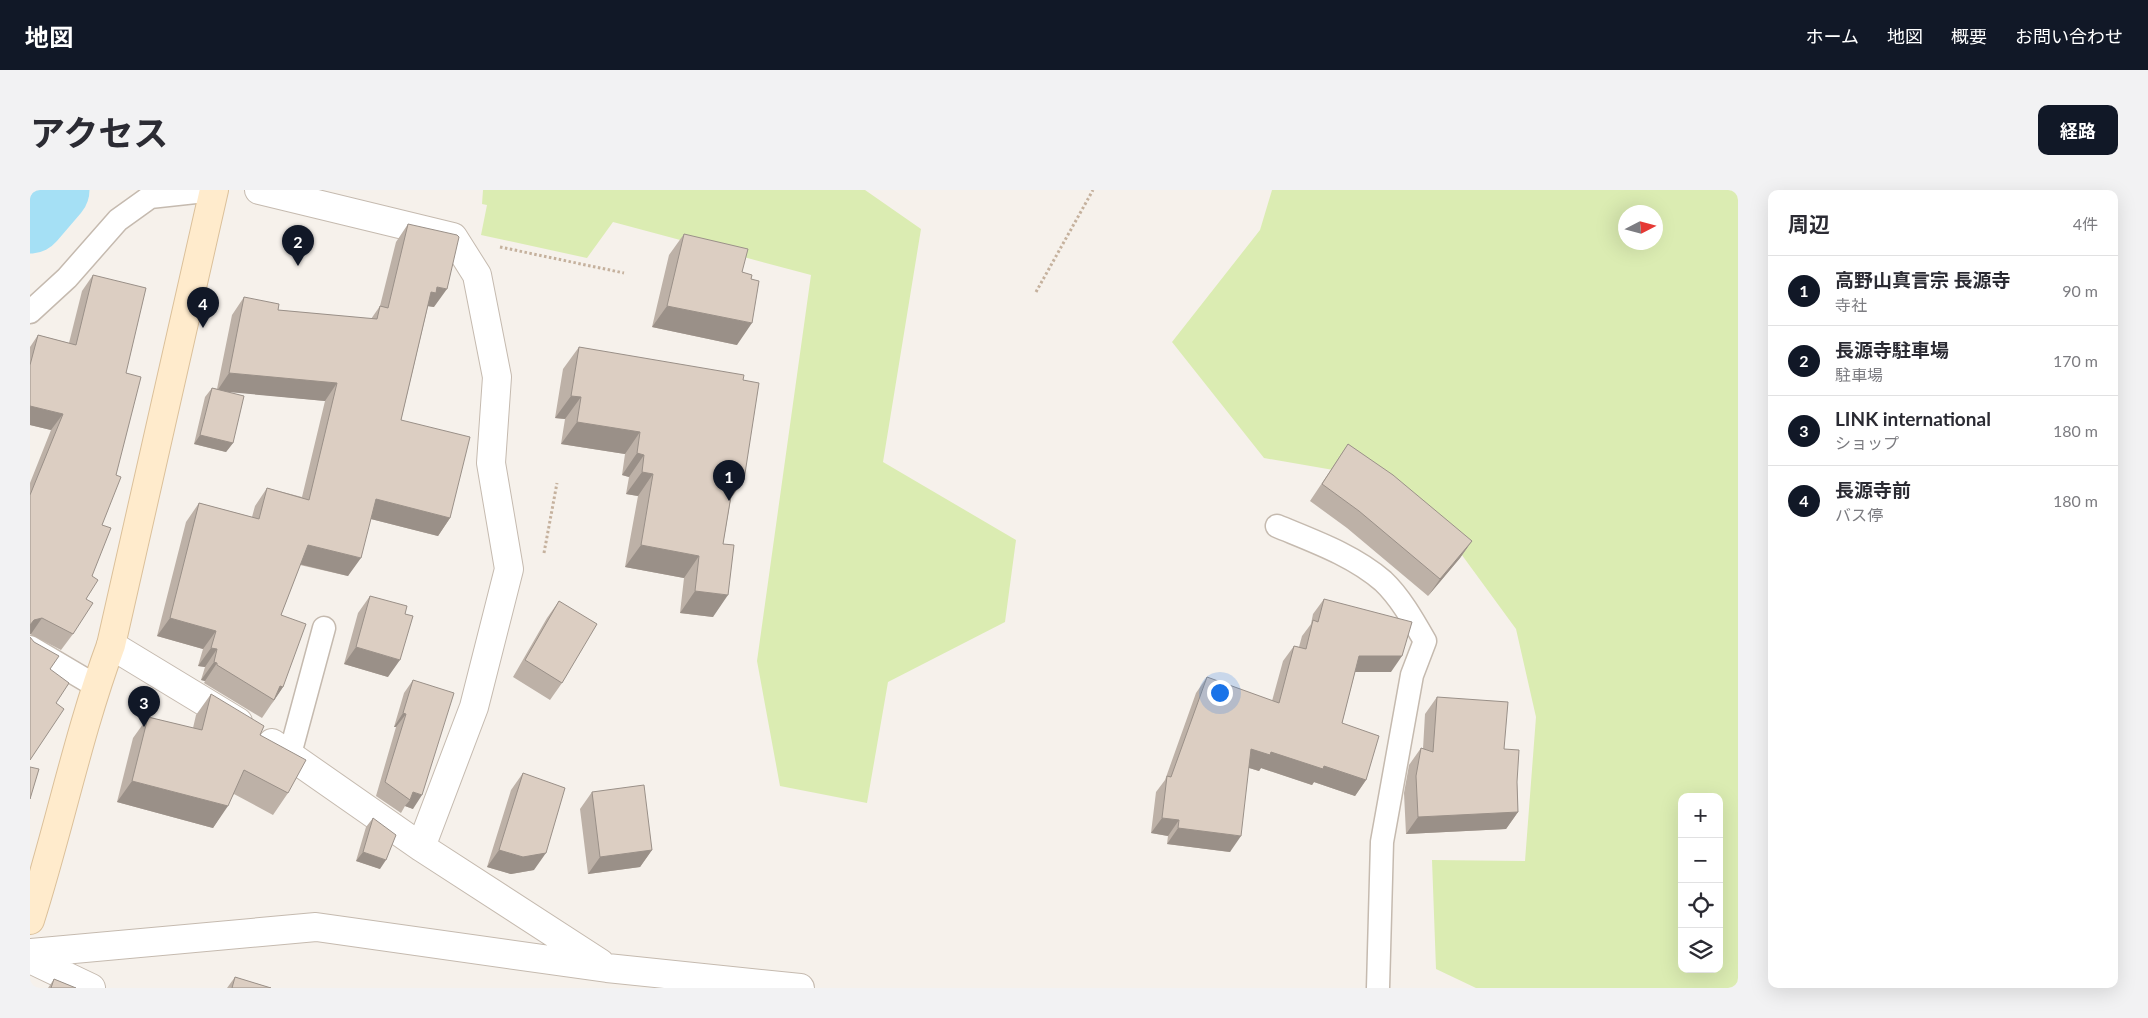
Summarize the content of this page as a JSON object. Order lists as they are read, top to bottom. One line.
{"north":"right","page":{"header":"地図","nav":["ホーム","地図","概要","お問い合わせ"],"title":"アクセス","buttons":"経路","heading":["周辺","4件"],"pins":["2","4","1","3"],"list":[{"mark":"1","name":"高野山真言宗 長源寺","note":"寺社","value":"90 m"},{"mark":"2","name":"長源寺駐車場","note":"駐車場","value":"170 m"},{"mark":"3","name":"LINK international","note":"ショップ","value":"180 m"},{"mark":"4","name":"長源寺前","note":"バス停","value":"180 m"}],"map_buttons":["+","−"]}}
